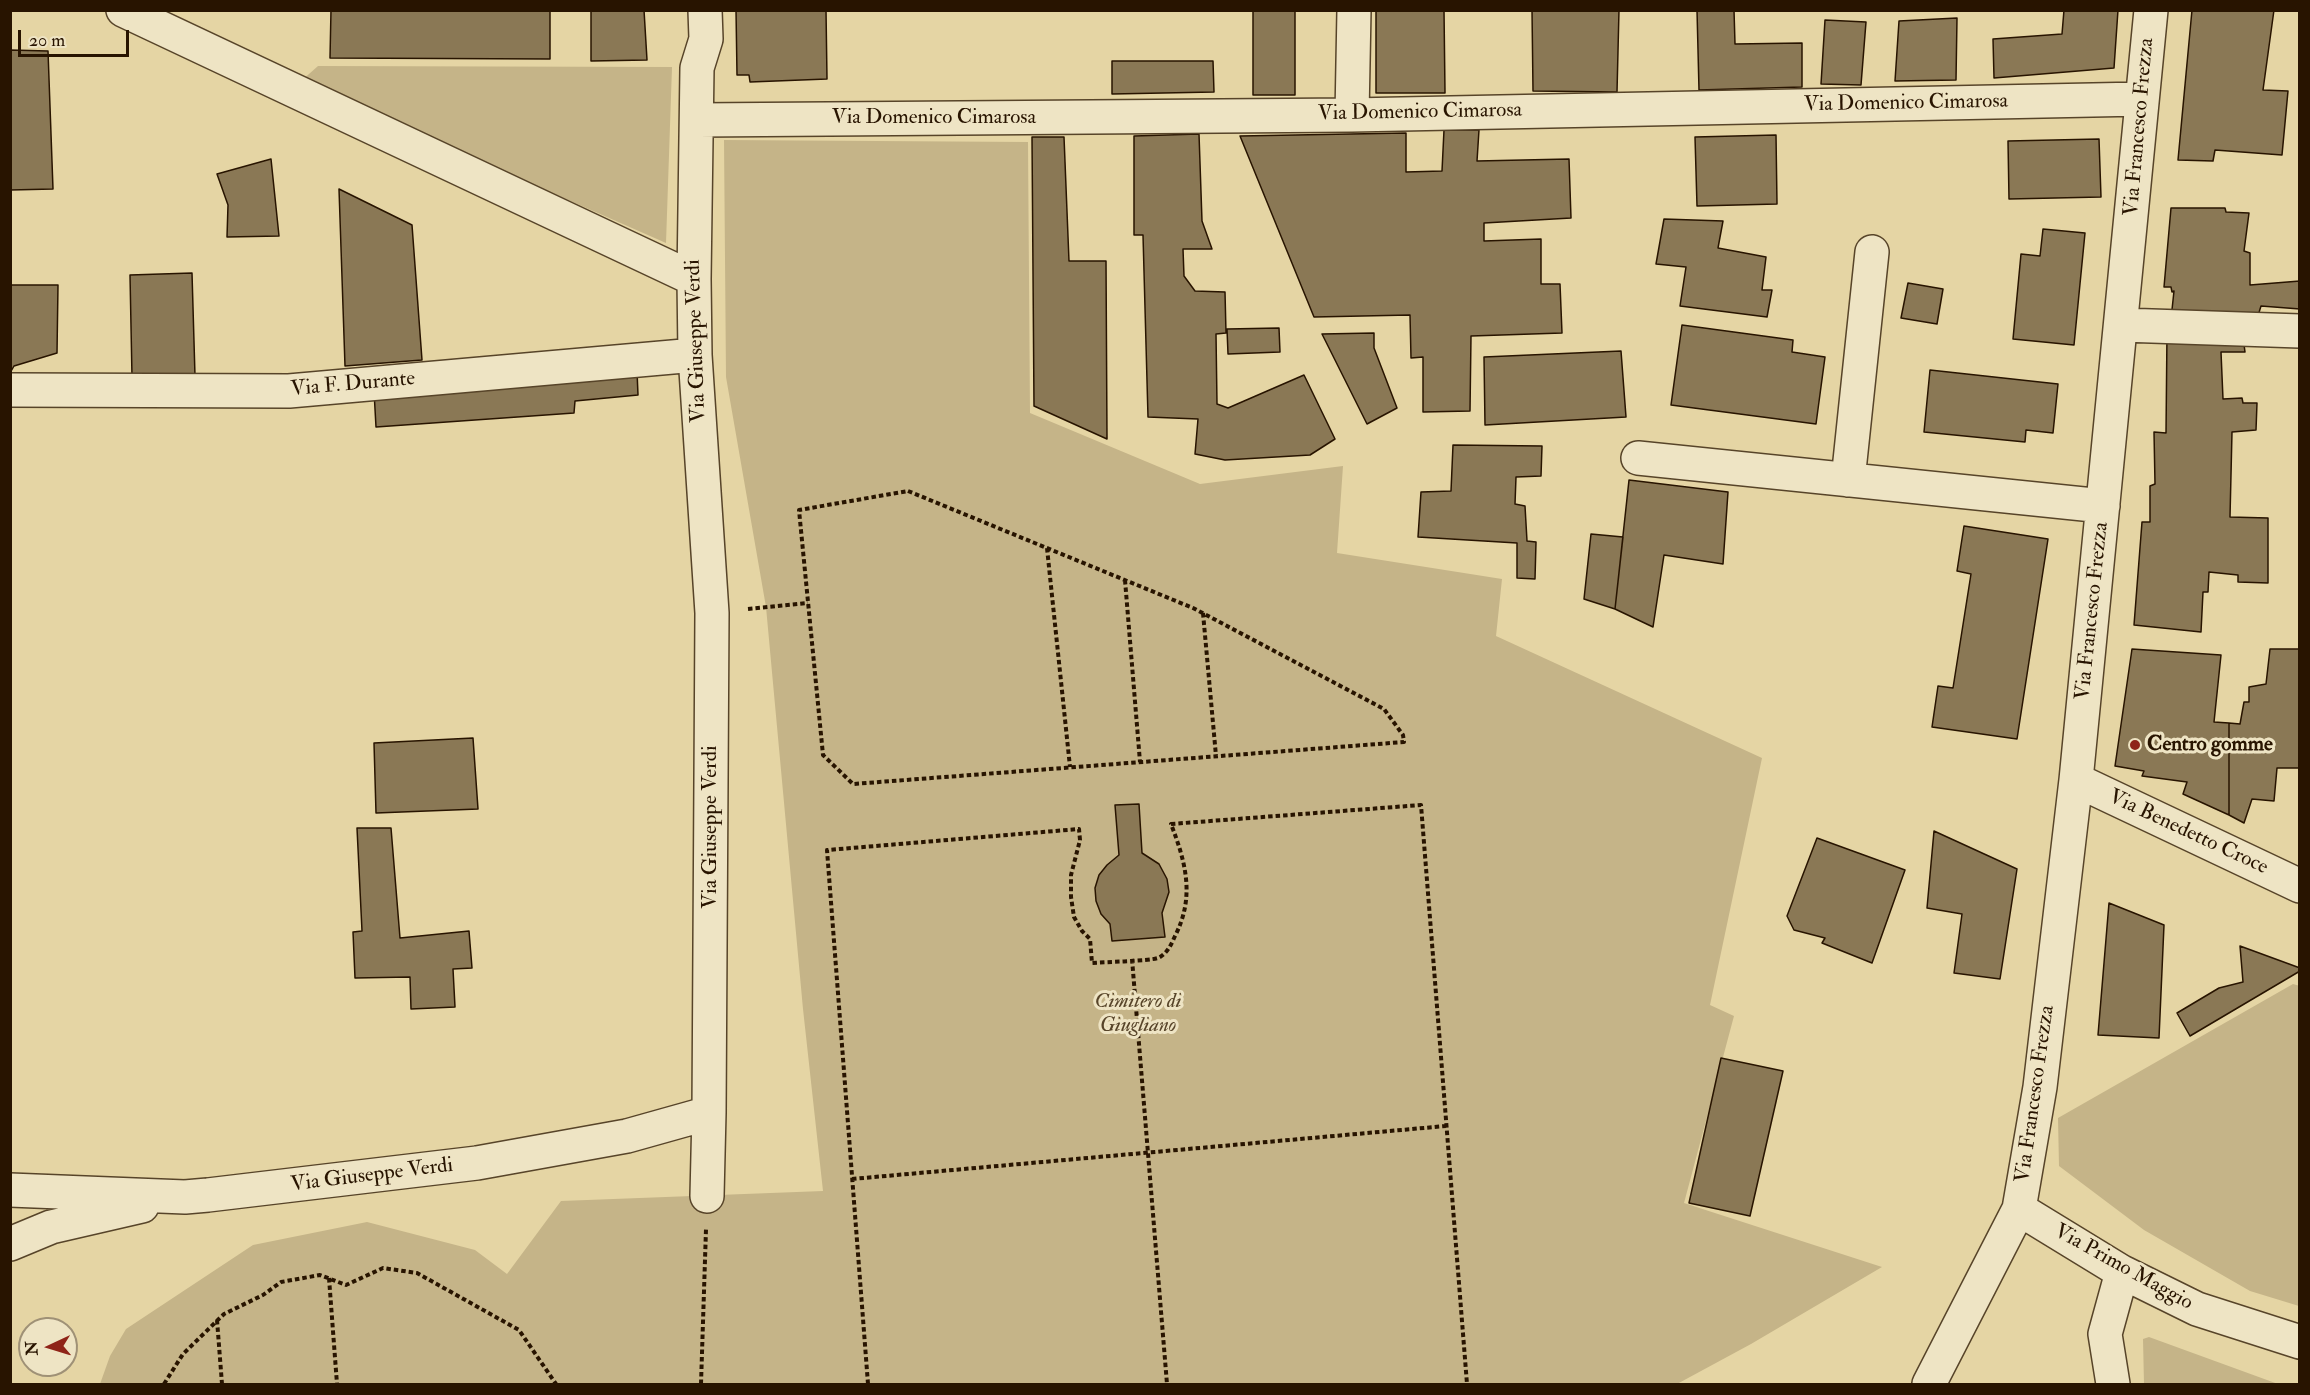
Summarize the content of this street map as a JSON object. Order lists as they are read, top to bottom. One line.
{"streets":{"street":["Via Domenico Cimarosa","Via Francesco Frezza","Via Giuseppe Verdi","Via F. Durante","Via Benedetto Croce","Via Primo Maggio"]},"crossings":[["Via Domenico Cimarosa","Via Francesco Frezza"],["Via Domenico Cimarosa","Via Giuseppe Verdi"],["Via Francesco Frezza","Via Benedetto Croce"],["Via Francesco Frezza","Via Primo Maggio"],["Via Giuseppe Verdi","Via F. Durante"]],"parks":["Cimitero di Giugliano"],"places":["Centro gomme"],"scale_bar":"20 m","north":"left"}
